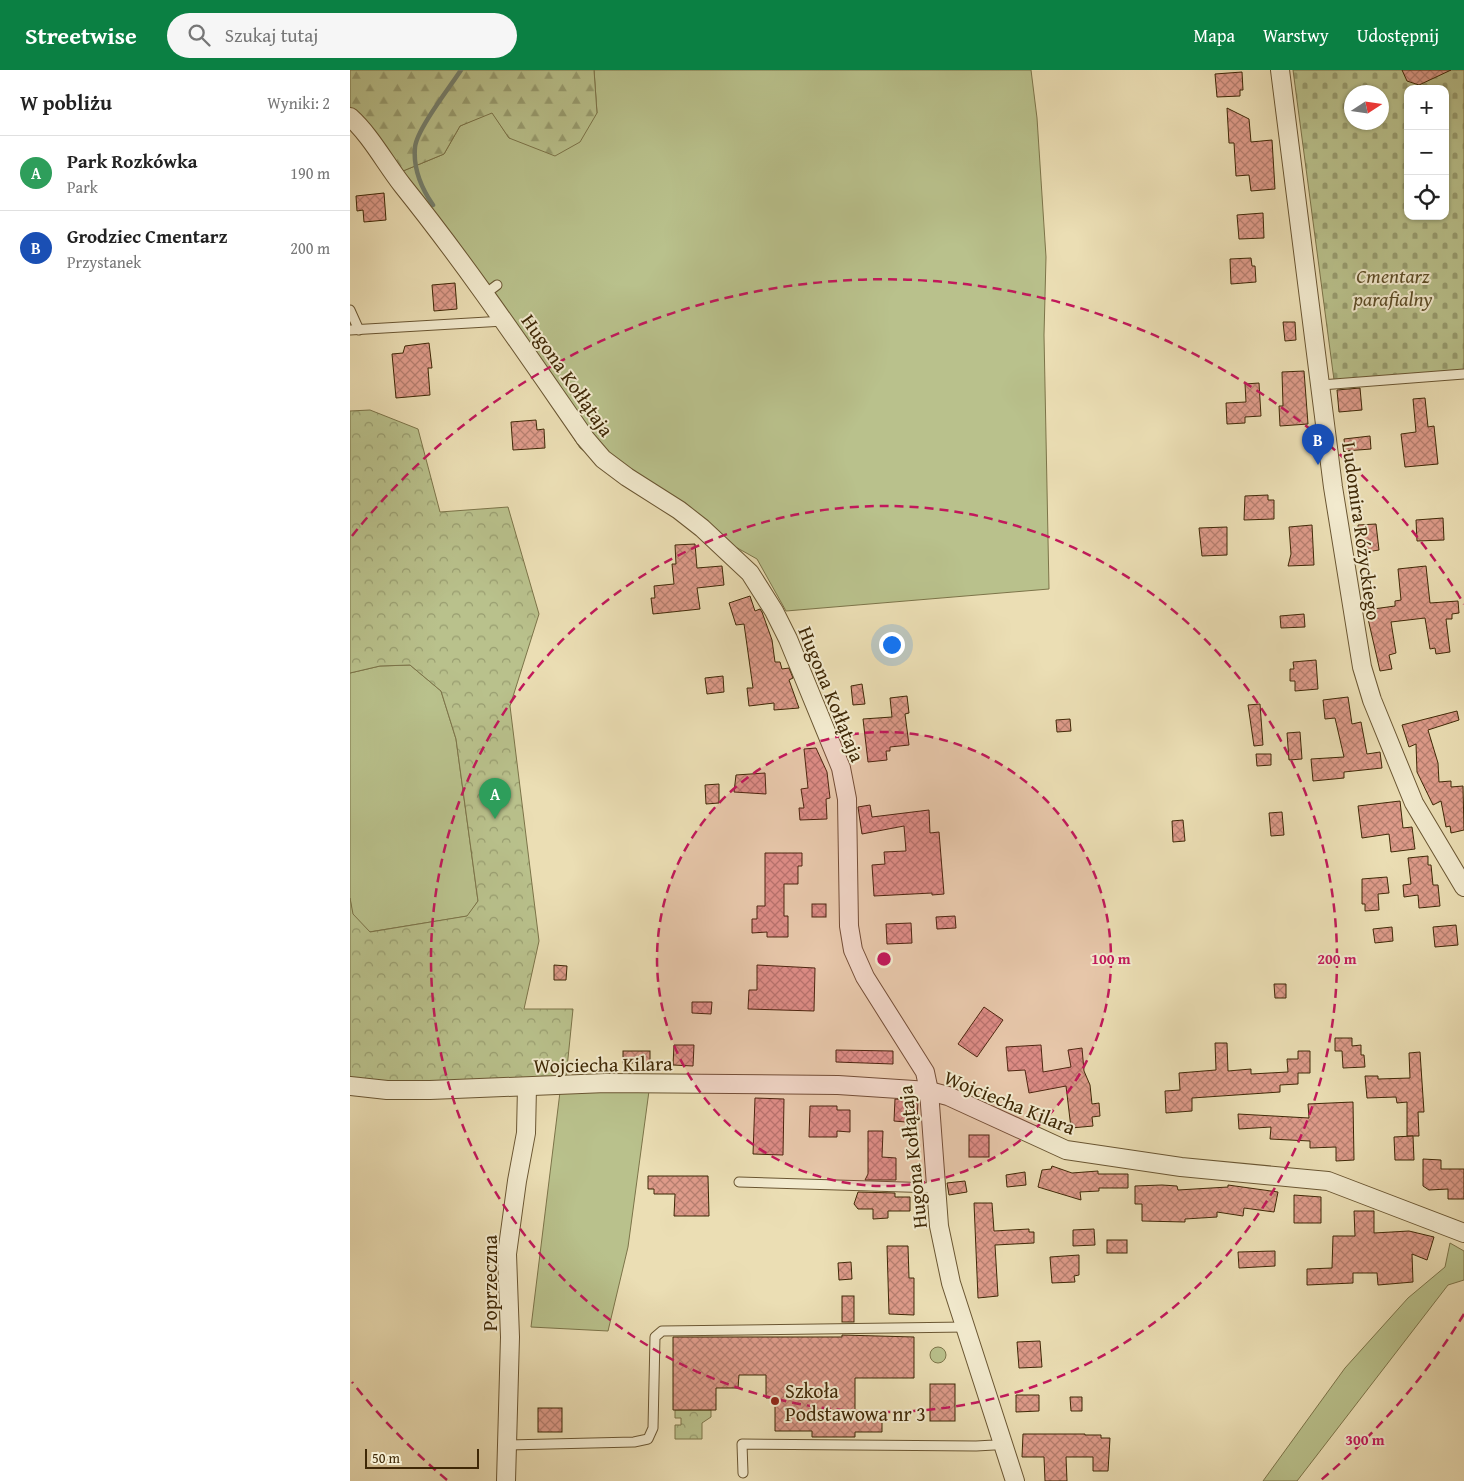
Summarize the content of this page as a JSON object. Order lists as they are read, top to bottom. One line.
{"streets":{"street":["Hugona Kołłątaja","Ludomira Różyckiego","Wojciecha Kilara","Poprzeczna"]},"crossings":[["Hugona Kołłątaja","Wojciecha Kilara"],["Wojciecha Kilara","Poprzeczna"]],"parks":["Cmentarz parafialny"],"places":["Szkoła Podstawowa nr 3"],"scale_bar":"50 m","north":"right","page":{"header":"Streetwise","search":"Szukaj tutaj","nav":["Mapa","Warstwy","Udostępnij"],"heading":["W pobliżu","Wyniki: 2"],"map_buttons":["+","−"],"list":[{"mark":"A","name":"Park Rozkówka","note":"Park","value":"190 m"},{"mark":"B","name":"Grodziec Cmentarz","note":"Przystanek","value":"200 m"}],"pins":["B","A"],"scale":"50 m"},"rings":["100 m","200 m","300 m"]}
